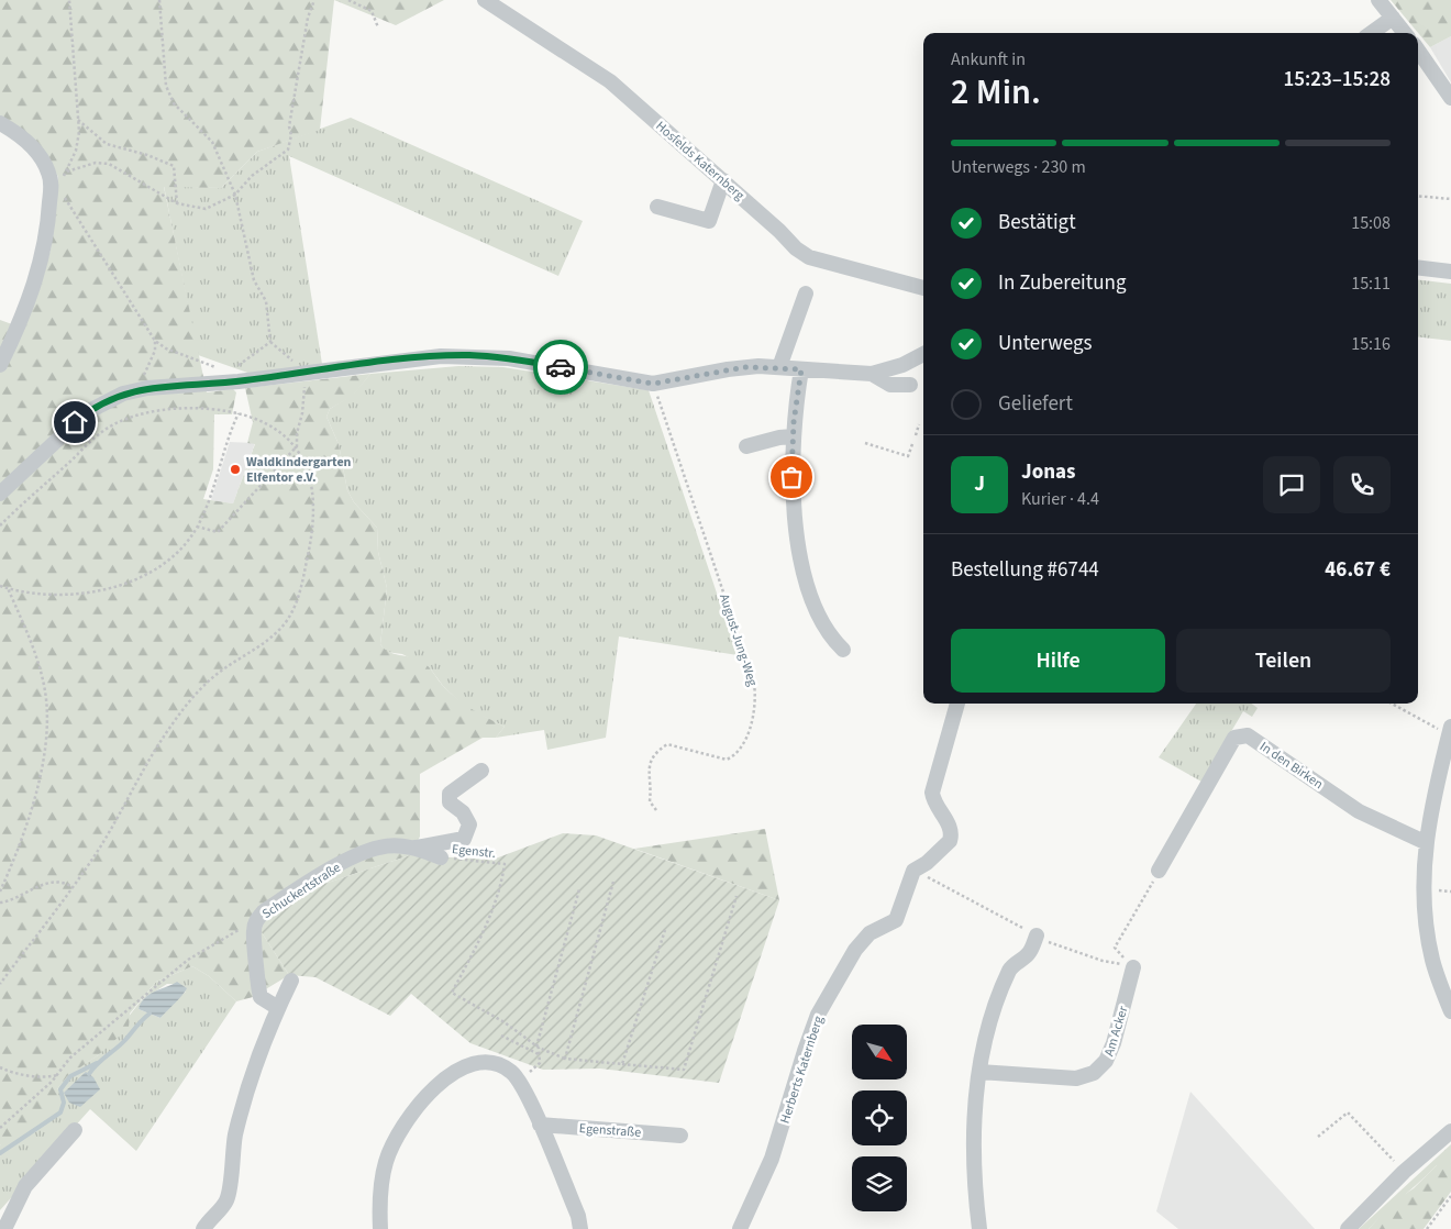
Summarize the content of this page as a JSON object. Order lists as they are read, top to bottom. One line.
{"streets":{"street":["Hosfelds Katernberg","In den Birken","Schuckertstraße","Am Acker","Herberts Katernberg","Egenstraße"],"path":["August-Jung-Weg","Egenstr."]},"crossings":[["Egenstr.","Schuckertstraße"]],"places":["Waldkindergarten Elfentor e.V."],"north":"bottom right","page":{"heading":["2 Min.","Ankunft in","15:23–15:28"],"panel":["Jonas","Kurier · 4.4","Bestellung #6744","46.67 €"],"bar":"Unterwegs · 230 m","list":[["Bestätigt","15:08"],["In Zubereitung","15:11"],["Unterwegs","15:16"],"Geliefert"],"round":"J","buttons":["Hilfe","Teilen"]}}
